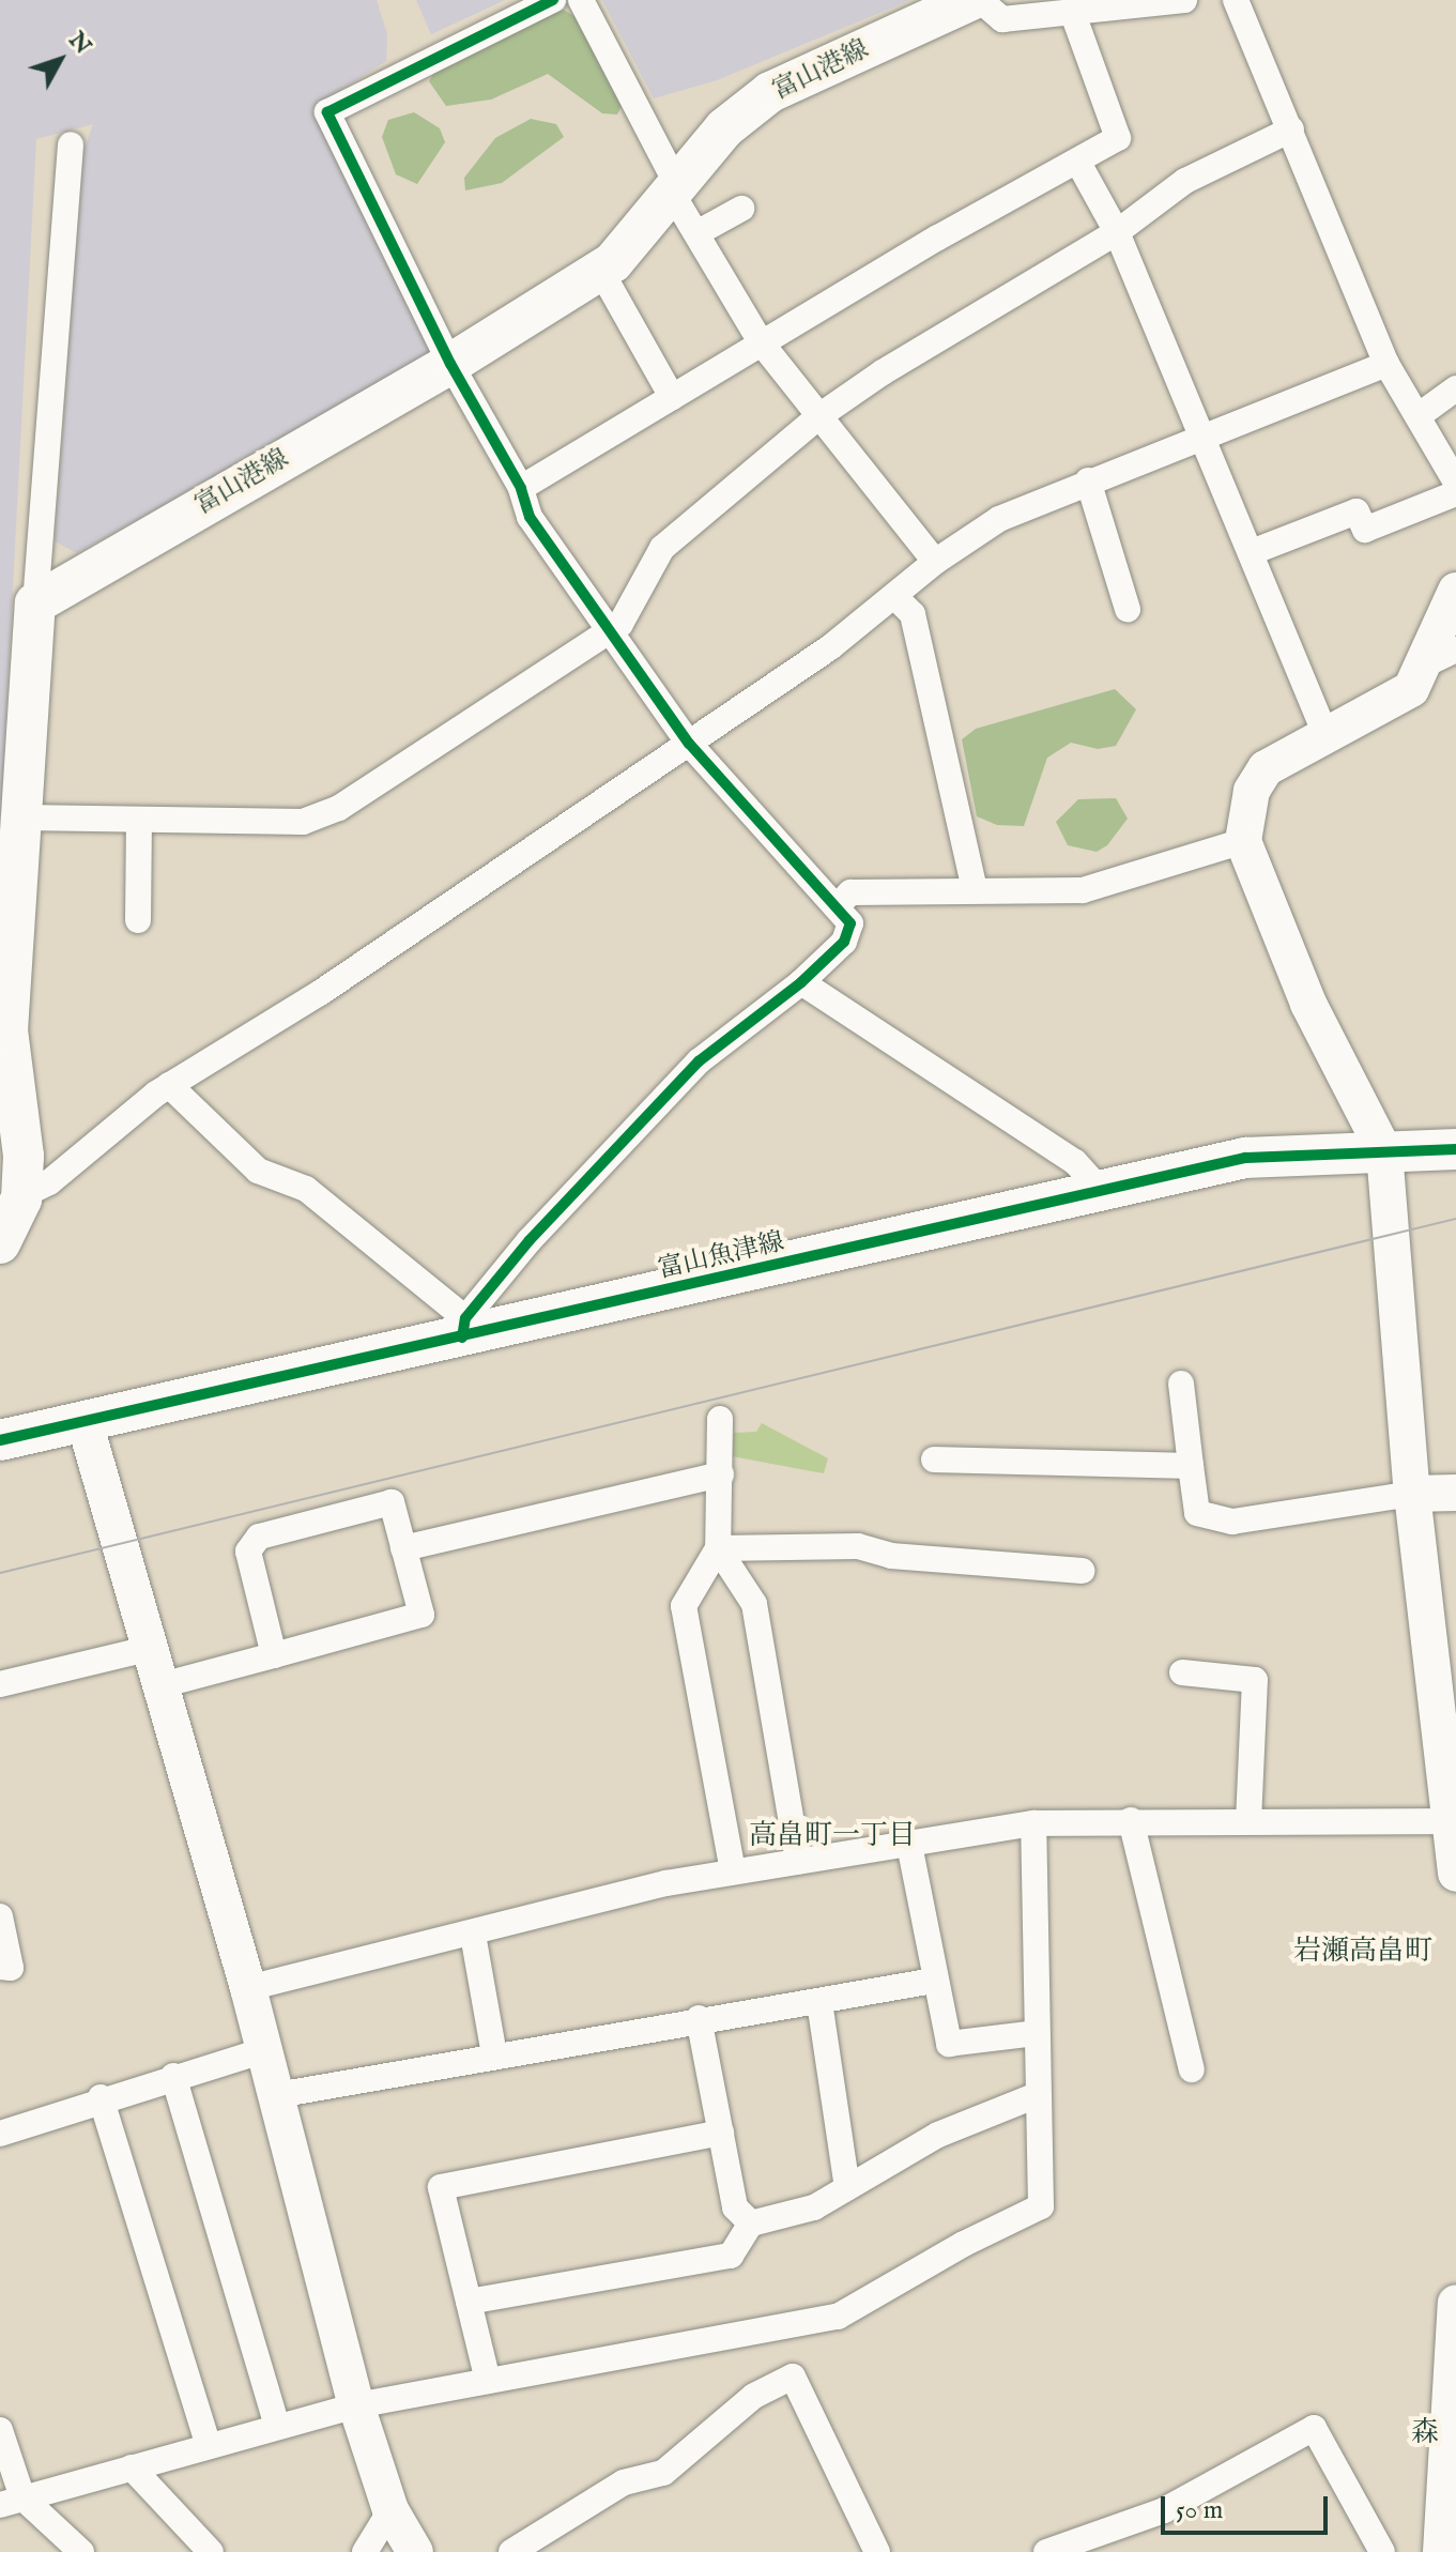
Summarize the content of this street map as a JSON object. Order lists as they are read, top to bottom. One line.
{"streets":{"main road":["富山港線","富山魚津線"]},"districts":["高畠町一丁目","岩瀬高畠町","森"],"scale_bar":"50 m","north":"top right"}
